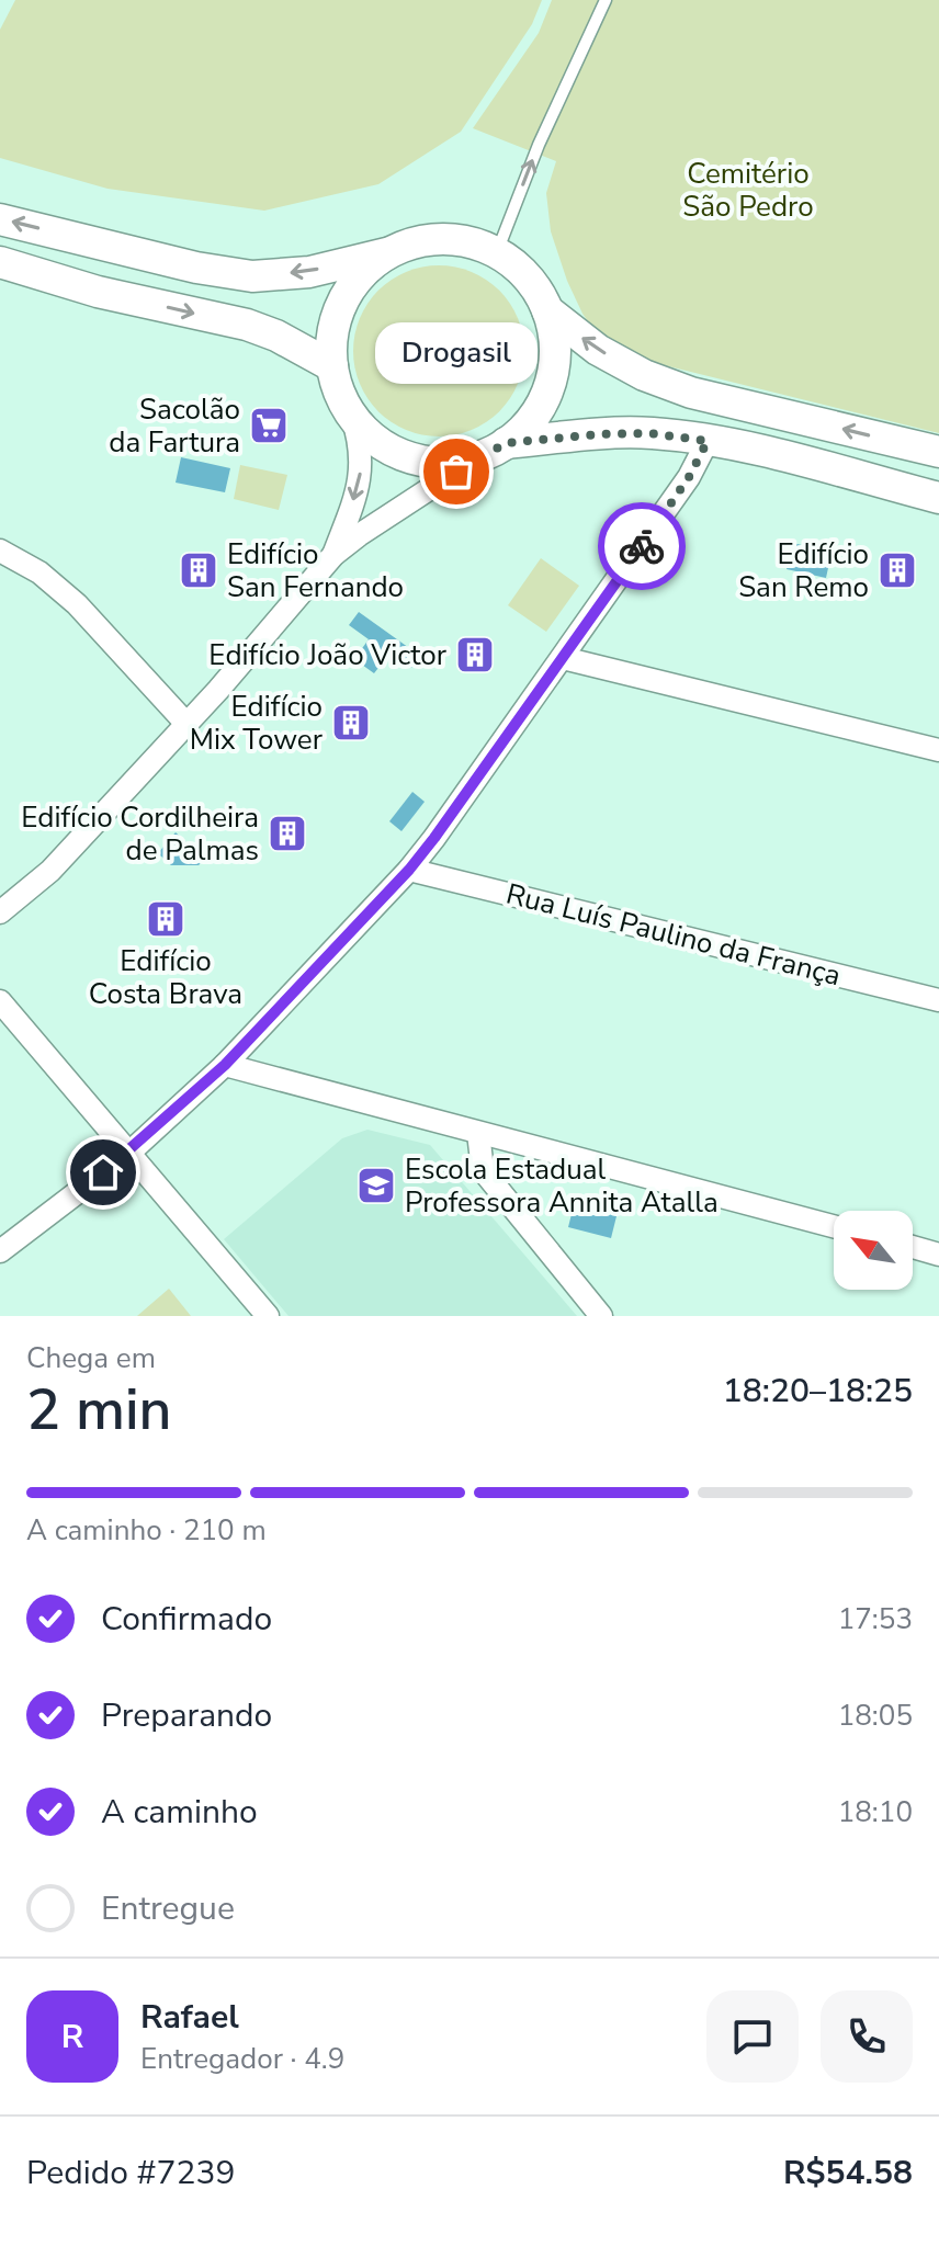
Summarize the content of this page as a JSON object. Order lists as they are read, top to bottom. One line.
{"streets":{"street":["Rua Luís Paulino da França"]},"parks":["Cemitério São Pedro"],"places":{"supermarket":["Sacolão da Fartura"],"other":["Drogasil"],"building":["Edifício San Fernando","Edifício San Remo","Edifício João Victor","Edifício Mix Tower","Edifício Cordilheira de Palmas","Edifício Costa Brava"],"school or university":["Escola Estadual Professora Annita Atalla"]},"north":"top left","page":{"bubble":"Drogasil","heading":["2 min","Chega em","18:20–18:25"],"panel":["Rafael","Entregador · 4.9","Pedido #7239","R$54.58"],"bar":"A caminho · 210 m","list":[["Confirmado","17:53"],["Preparando","18:05"],["A caminho","18:10"],"Entregue"],"round":"R"}}
